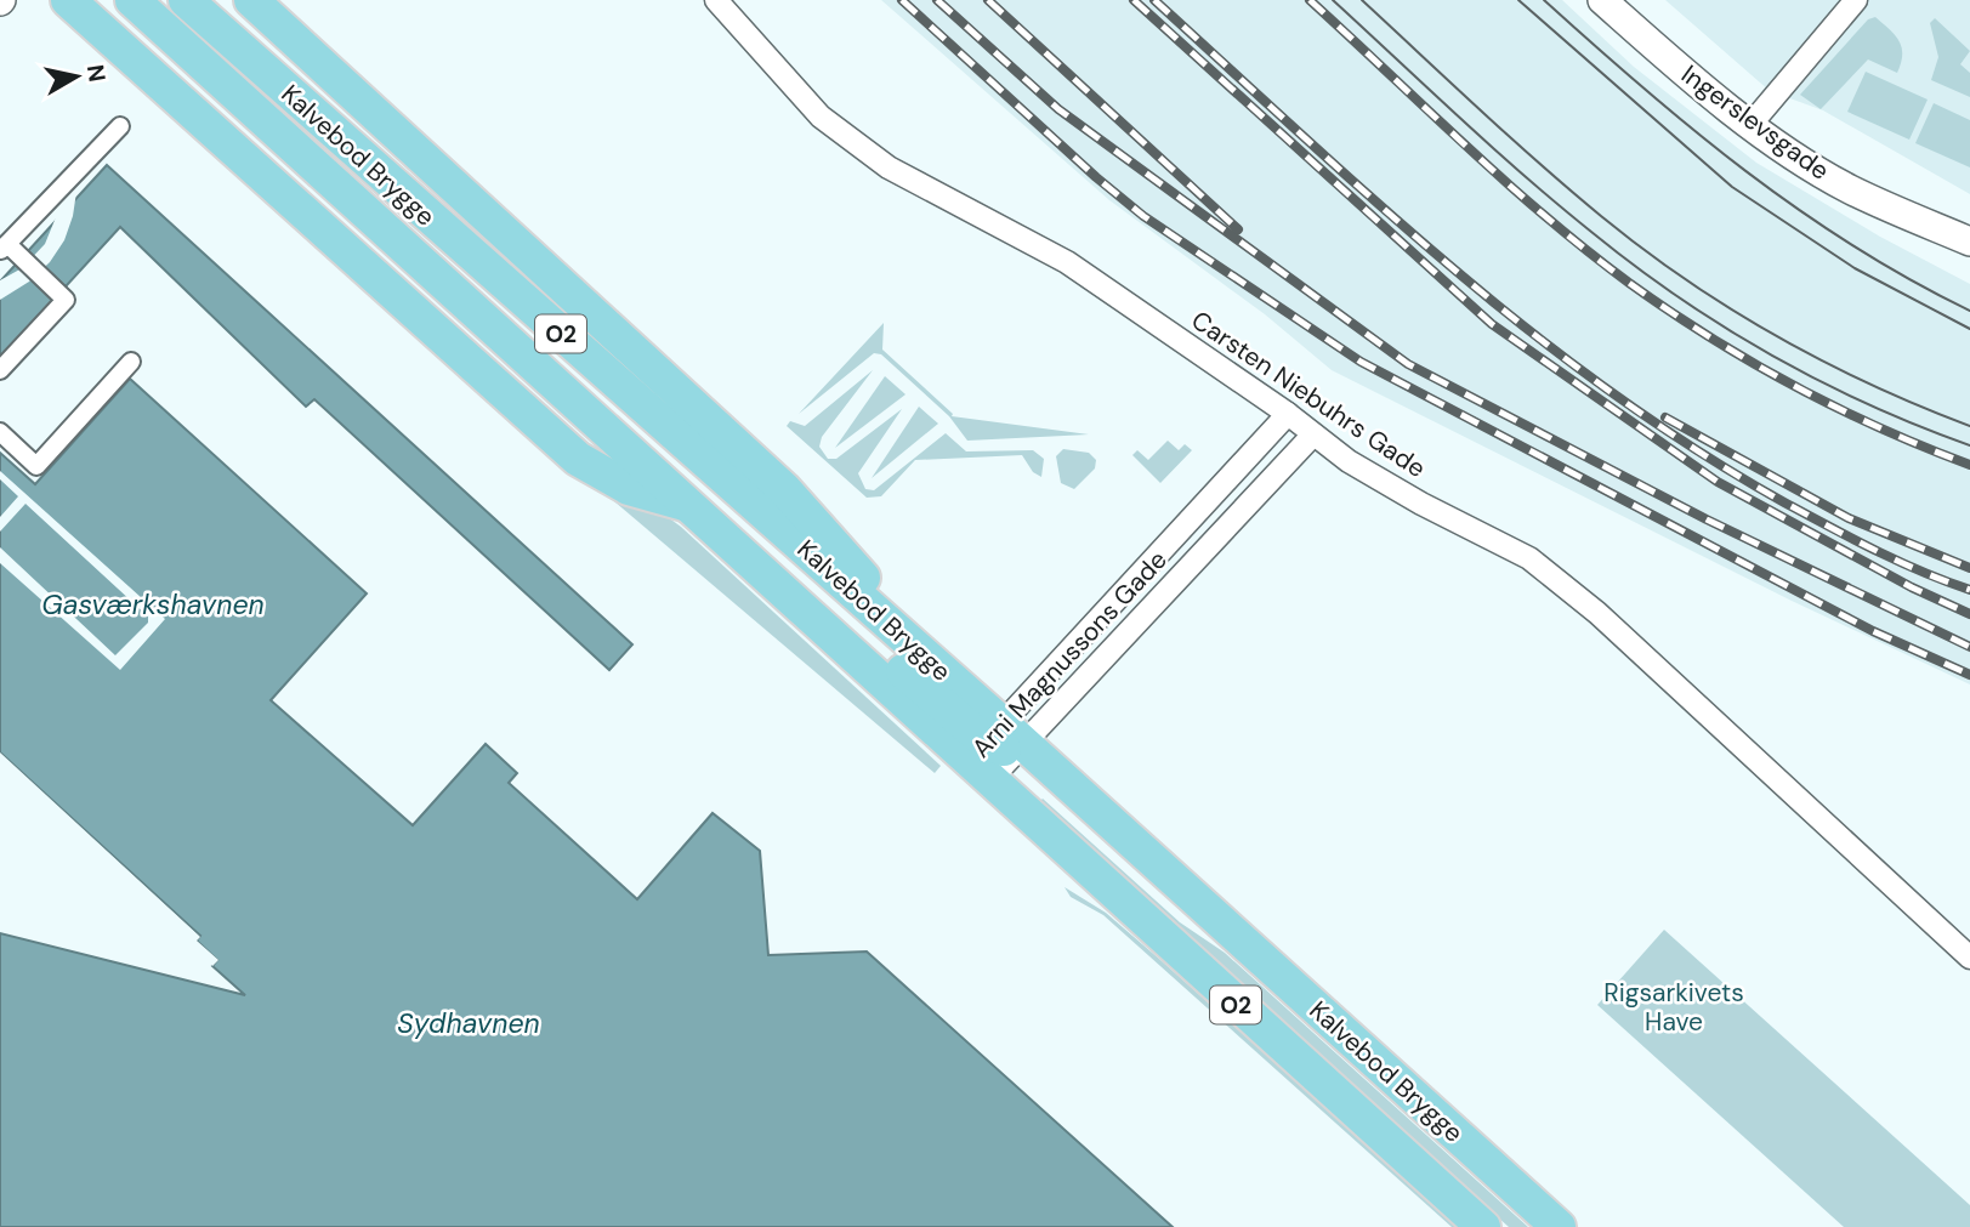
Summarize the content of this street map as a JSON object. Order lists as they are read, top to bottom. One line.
{"streets":{"main road":["Kalvebod Brygge","O2"],"street":["Ingerslevsgade","Carsten Niebuhrs Gade","Arni Magnussons Gade"]},"crossings":[["Kalvebod Brygge","Arni Magnussons Gade"],["Carsten Niebuhrs Gade","Arni Magnussons Gade"]],"water":["Gasværkshavnen","Sydhavnen"],"parks":["Rigsarkivets Have"],"north":"right"}
